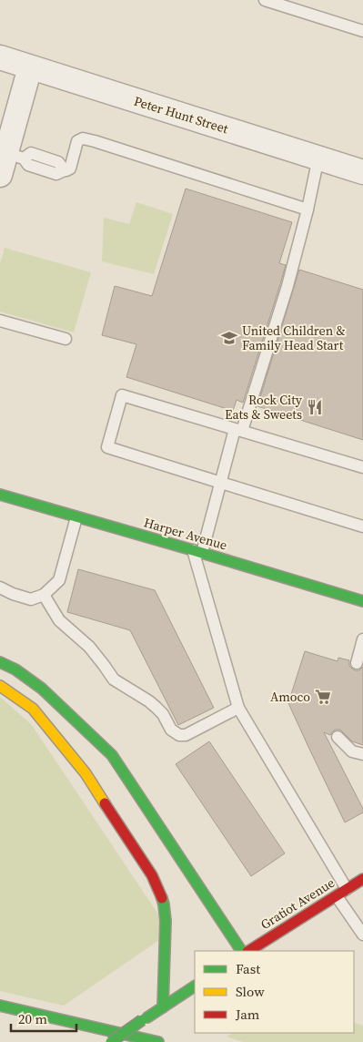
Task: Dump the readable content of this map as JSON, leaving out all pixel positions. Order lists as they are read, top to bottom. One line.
{"streets":{"main road":["Harper Avenue","Gratiot Avenue"],"street":["Peter Hunt Street"]},"places":{"school or university":["United Children & Family Head Start"],"restaurant":["Rock City Eats & Sweets"],"supermarket":["Amoco"]},"legend":["Fast","Slow","Jam"],"scale_bar":"20 m"}
